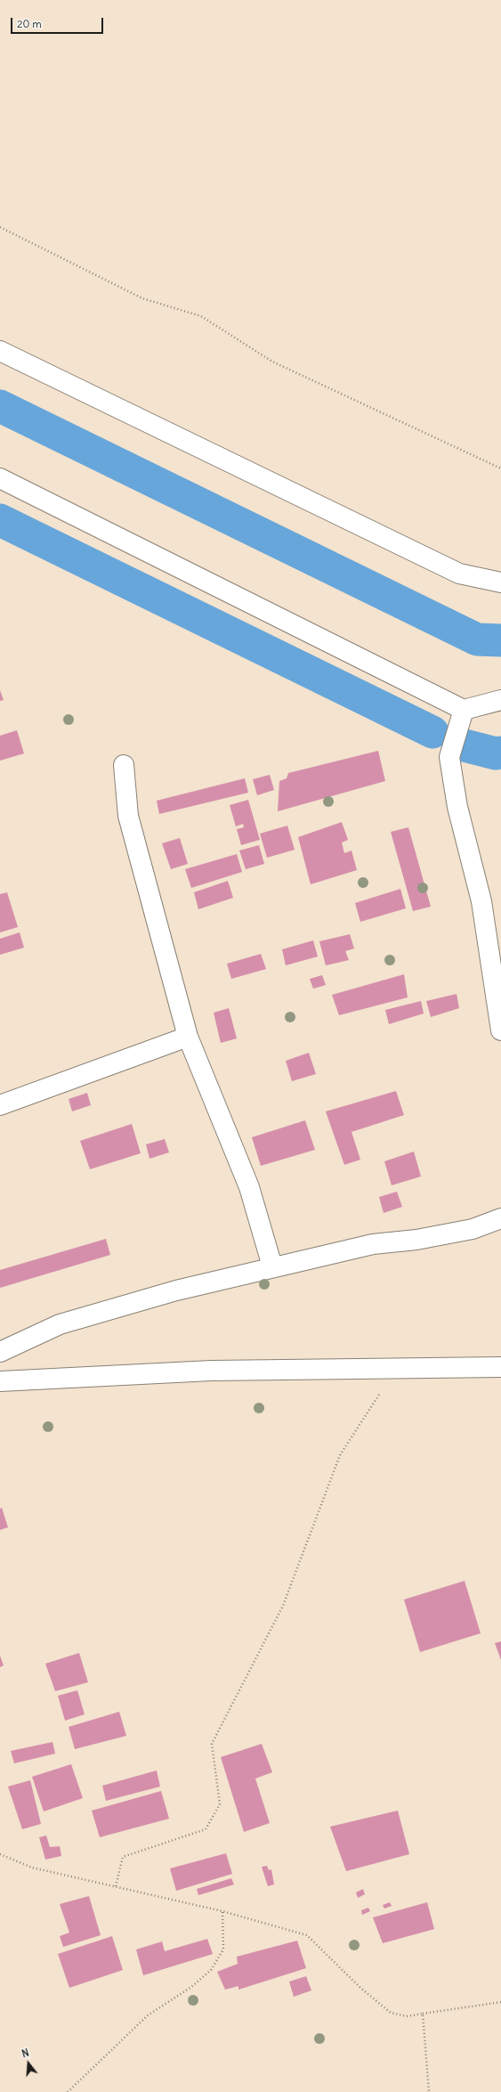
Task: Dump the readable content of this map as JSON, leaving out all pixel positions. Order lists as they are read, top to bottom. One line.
{"scale_bar":"20 m","north":"top"}
